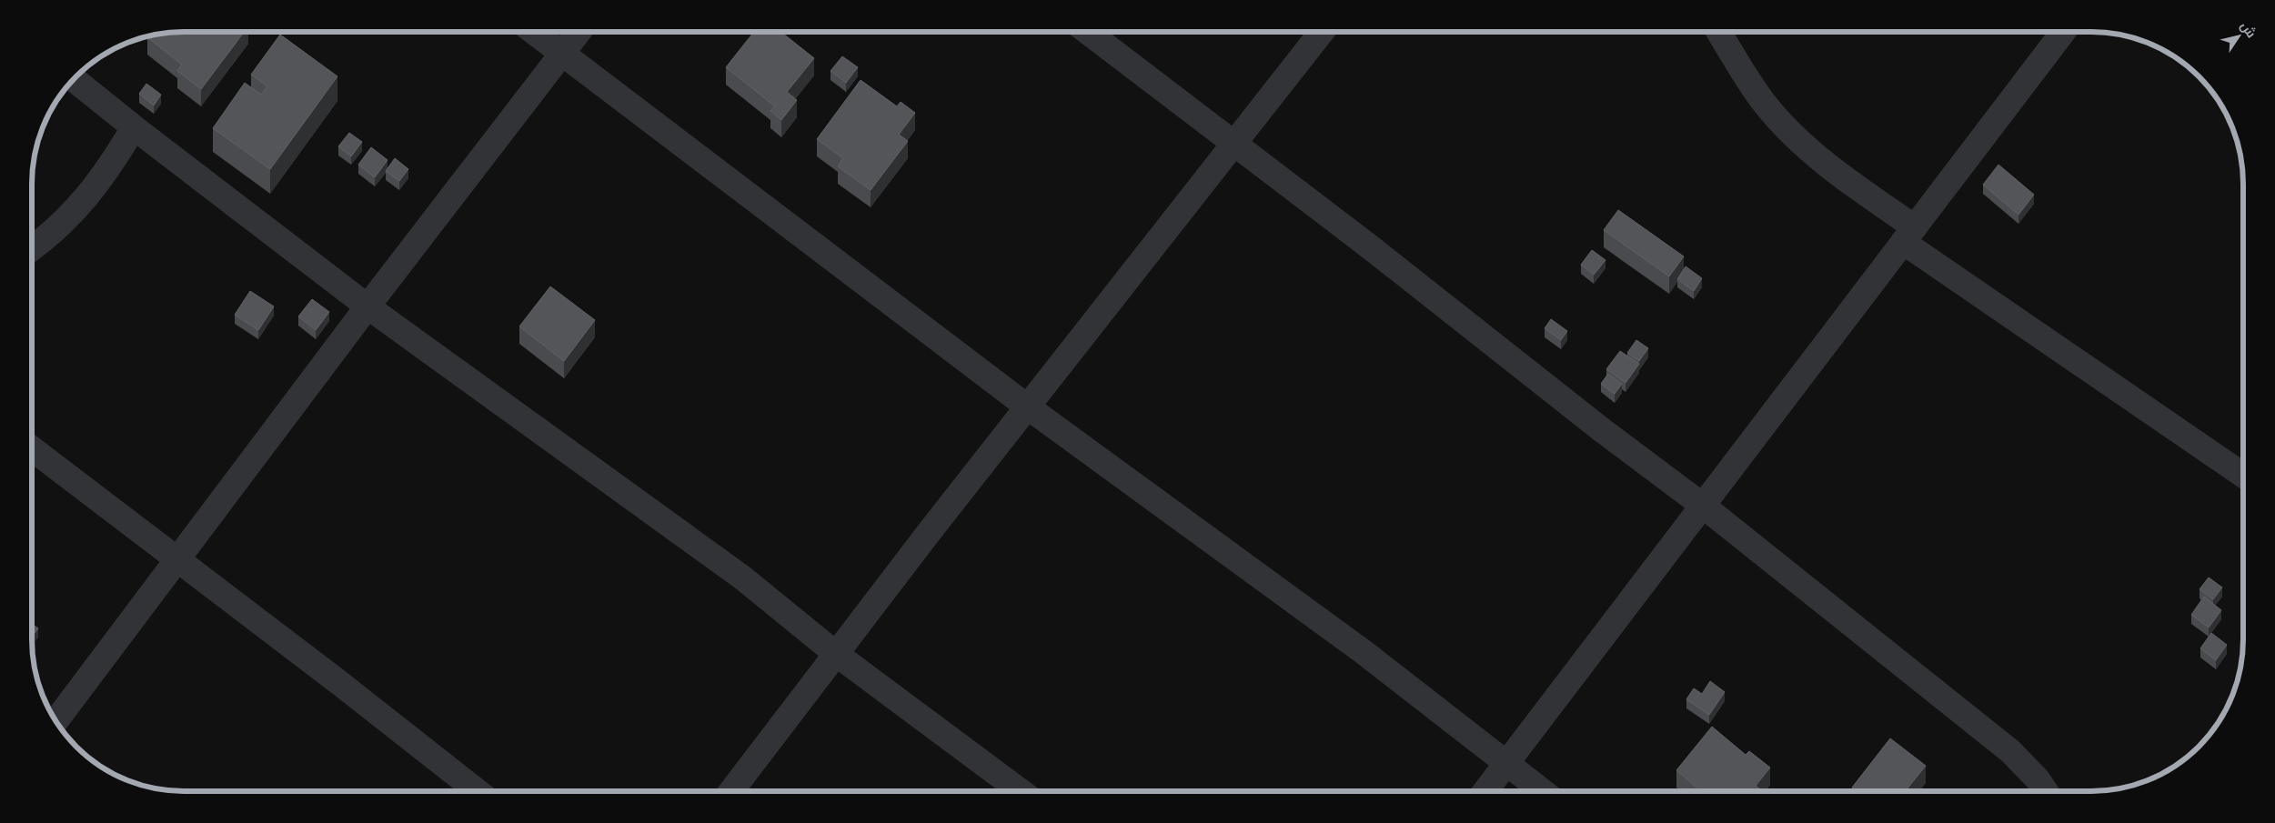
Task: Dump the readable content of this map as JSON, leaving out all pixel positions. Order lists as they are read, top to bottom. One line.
{"north":"top right"}
